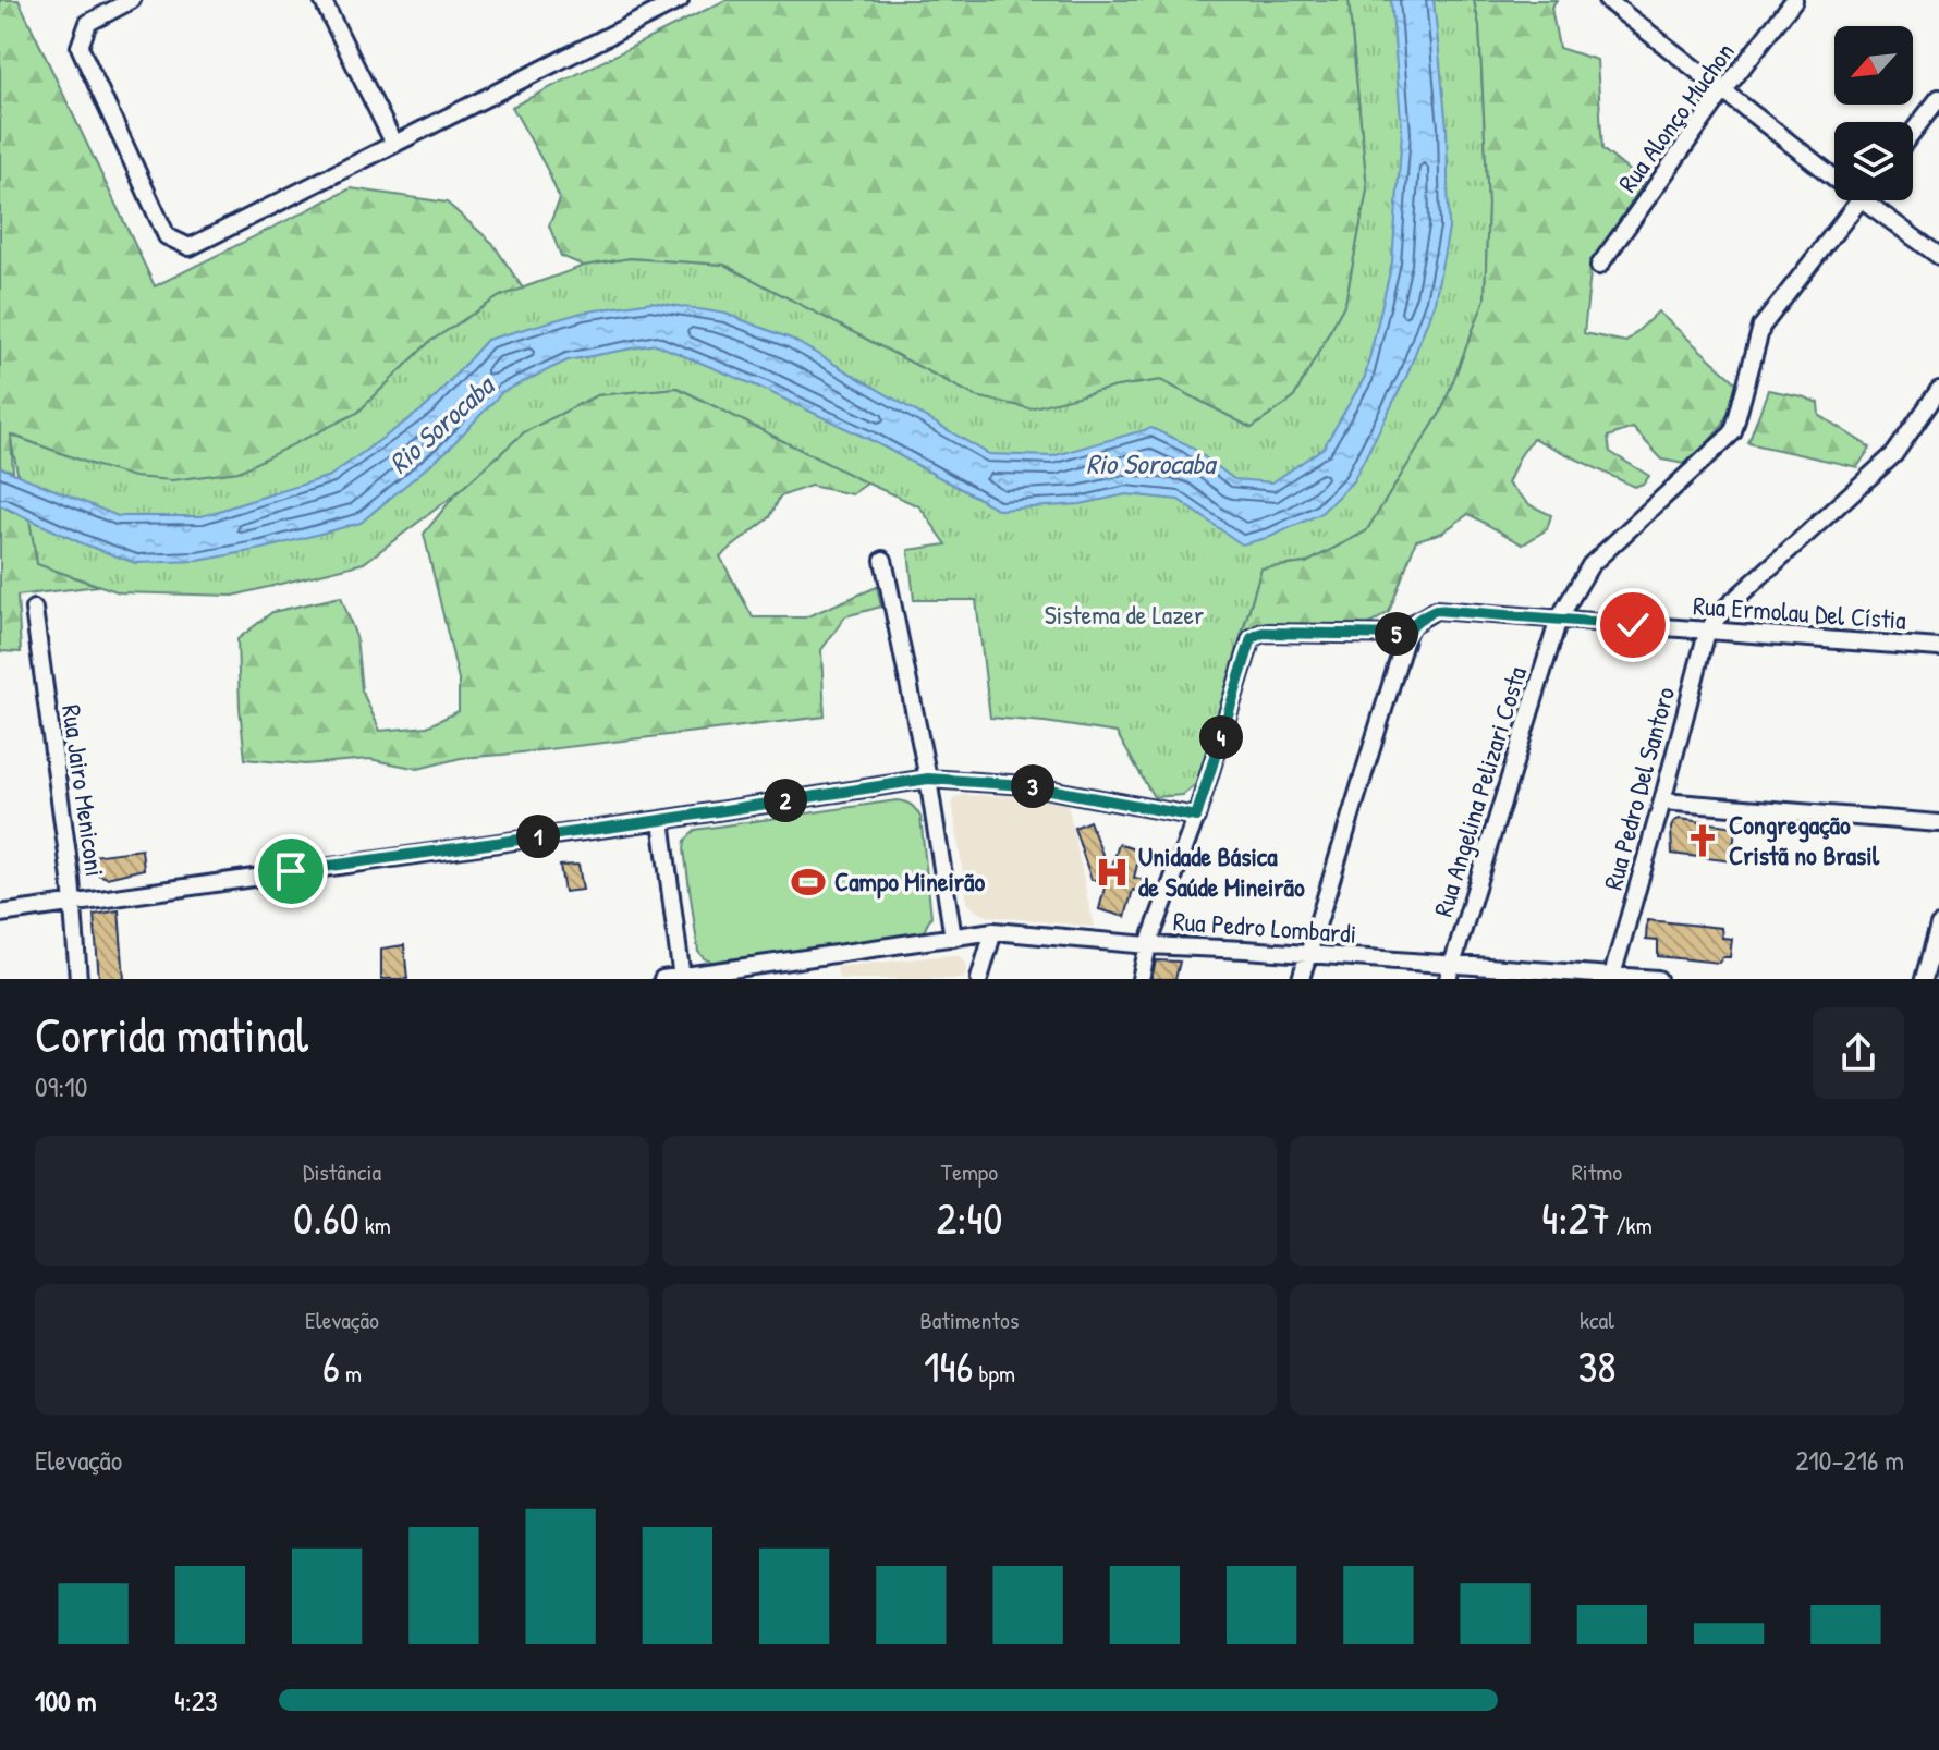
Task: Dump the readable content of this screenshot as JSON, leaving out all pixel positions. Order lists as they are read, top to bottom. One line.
{"streets":{"street":["Rua Alonço Muchon","Rua Ermolau Del Cístia","Rua Pedro Del Santoro","Rua Jairo Meniconi","Rua Angelina Pelizari Costa","Rua Pedro Lombardi"]},"crossings":[["Rua Ermolau Del Cístia","Rua Pedro Del Santoro"],["Rua Ermolau Del Cístia","Rua Angelina Pelizari Costa"],["Rua Pedro Del Santoro","Rua Pedro Lombardi"],["Rua Angelina Pelizari Costa","Rua Pedro Lombardi"]],"water":["Rio Sorocaba"],"parks":["Sistema de Lazer"],"places":{"church":["Congregação Cristã no Brasil"],"hospital":["Unidade Básica de Saúde Mineirão"],"sports":["Campo Mineirão"]},"north":"bottom left","page":{"pins":["5","4","3","2","1"],"heading":["Corrida matinal","09:10"],"stats":[["Distância","0.60 km"],["Tempo","2:40"],["Ritmo","4:27 /km"],["Elevação","6 m"],["Batimentos","146 bpm"],["kcal","38"]],"chart":["Elevação","210–216 m"],"list":[{"name":"100 m","note":"4:23"}]}}
